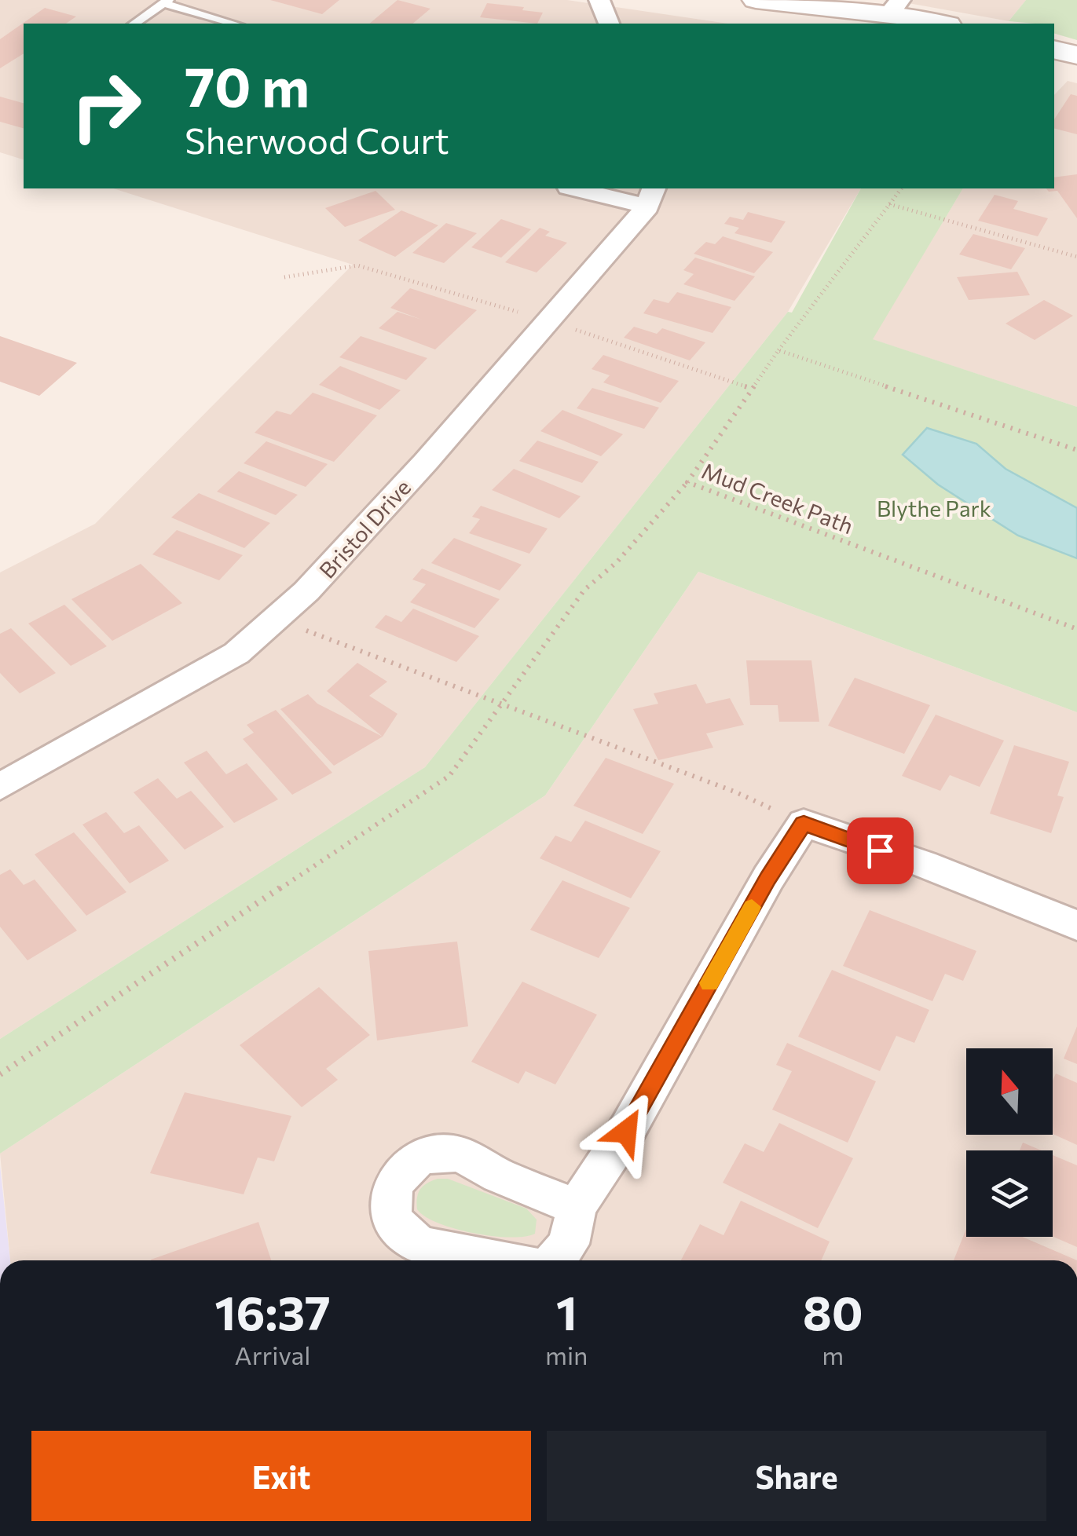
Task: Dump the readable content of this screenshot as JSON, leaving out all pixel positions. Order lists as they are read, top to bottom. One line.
{"streets":{"street":["Bristol Drive"],"path":["Mud Creek Path"]},"parks":["Blythe Park"],"north":"top","page":{"turn":["70 m","Sherwood Court"],"eta":["16:37","Arrival","1","min","80","m"],"buttons":["Exit","Share"]}}
